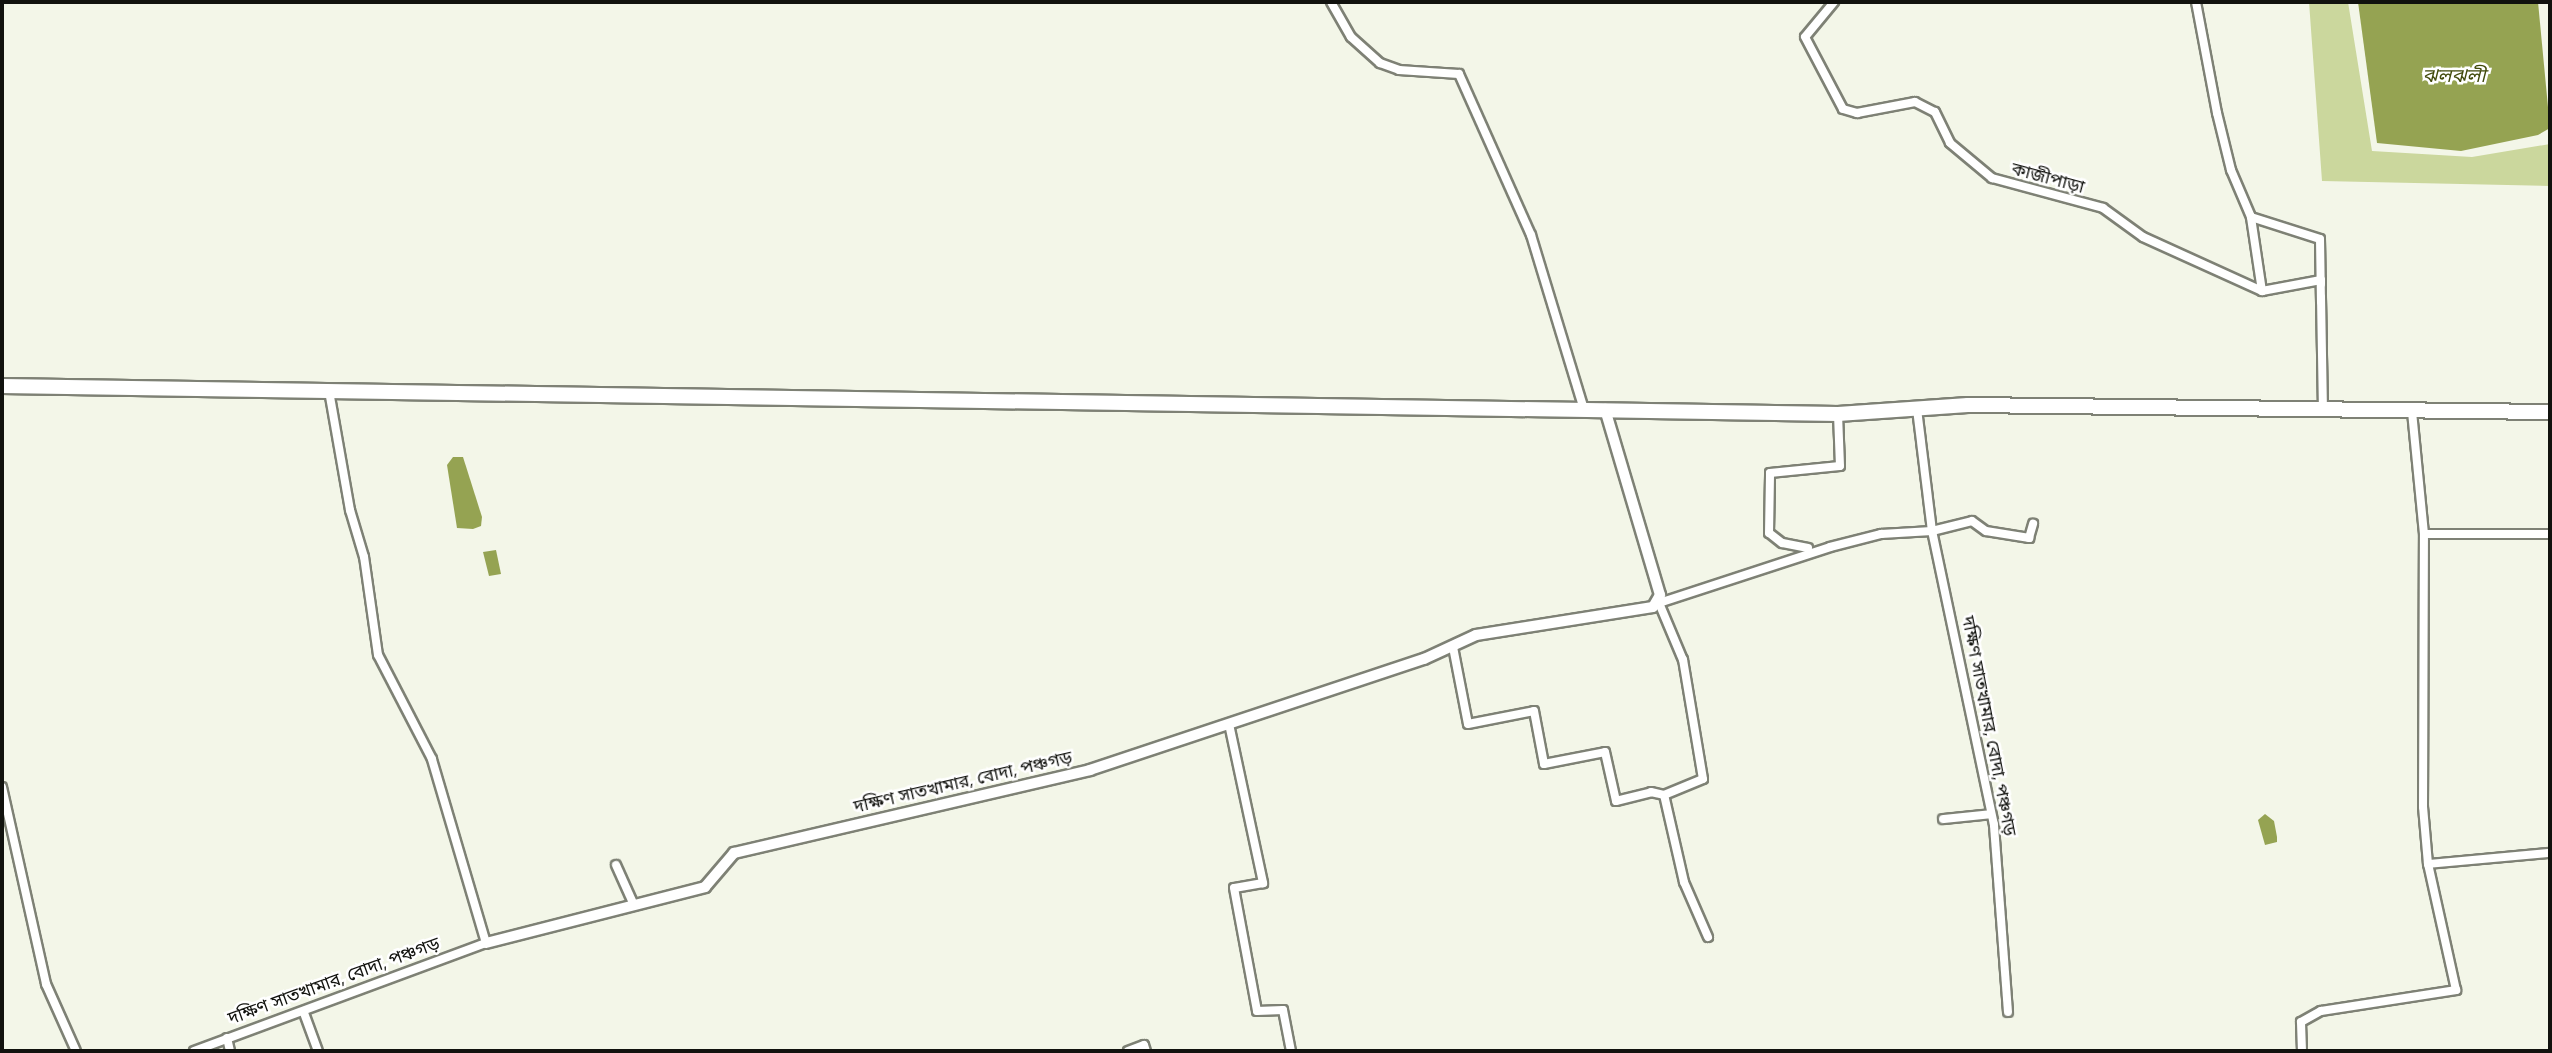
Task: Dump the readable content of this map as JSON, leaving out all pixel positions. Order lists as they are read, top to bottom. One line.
{"streets":{"street":["কাজীপাড়া","দক্ষিণ সাতখামার, বোদা, পঞ্চগড়"]},"water":["ঝলঝলী"]}
